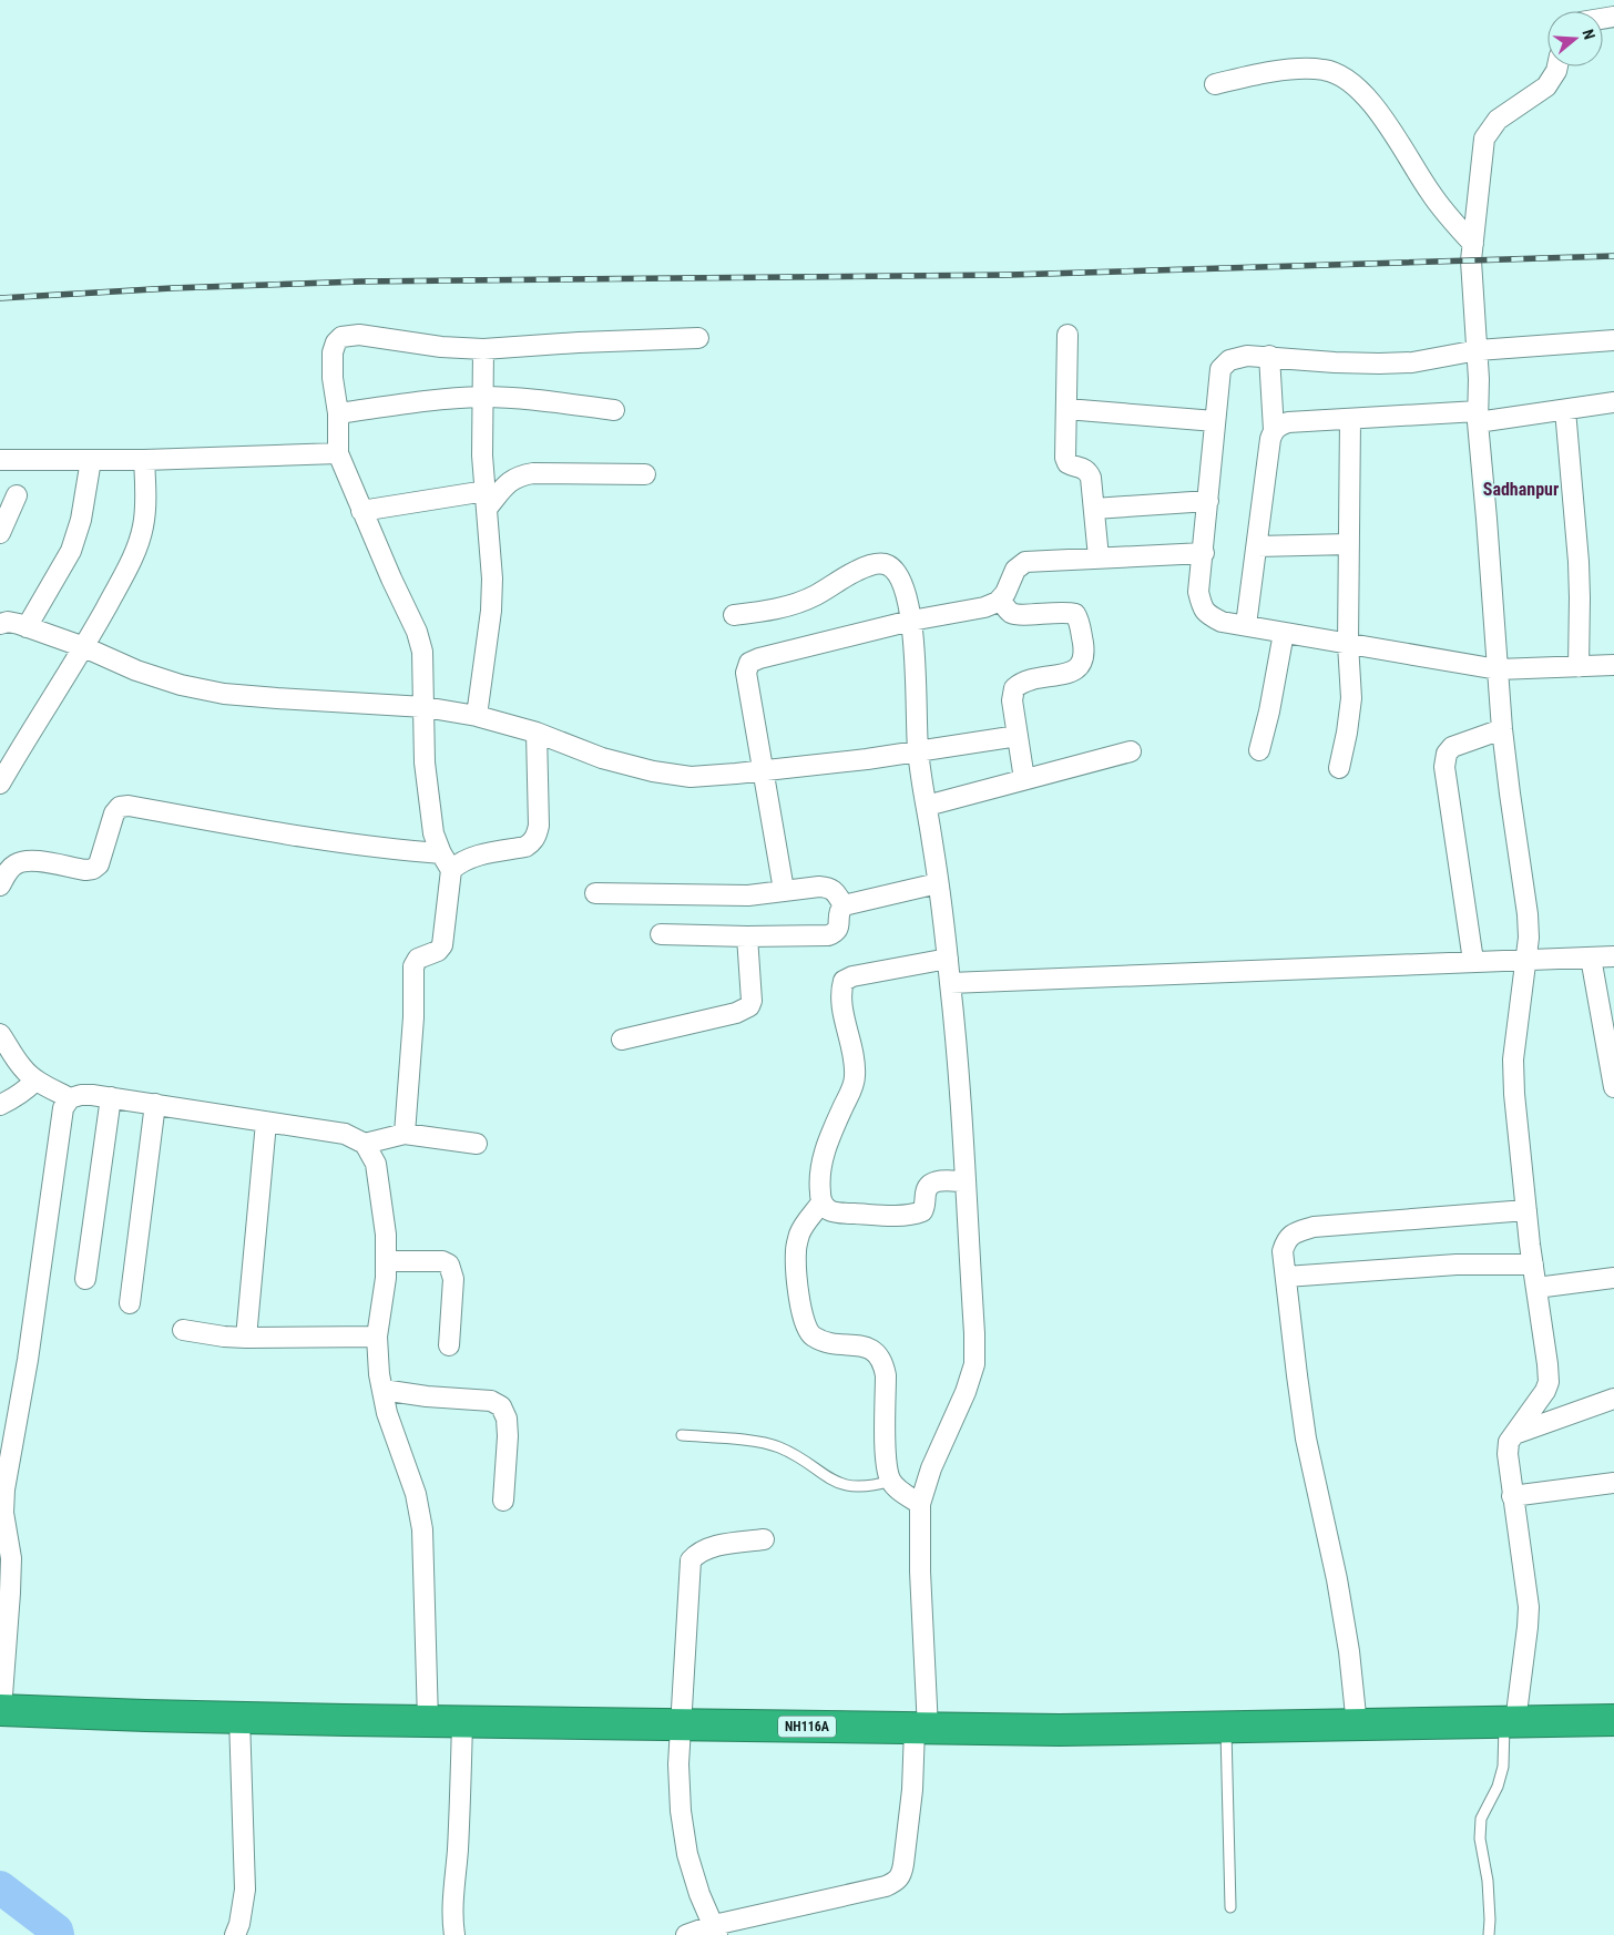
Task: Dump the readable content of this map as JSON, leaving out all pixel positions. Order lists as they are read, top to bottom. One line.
{"streets":{"highway":["NH116A"]},"districts":["Sadhanpur"],"north":"right"}
